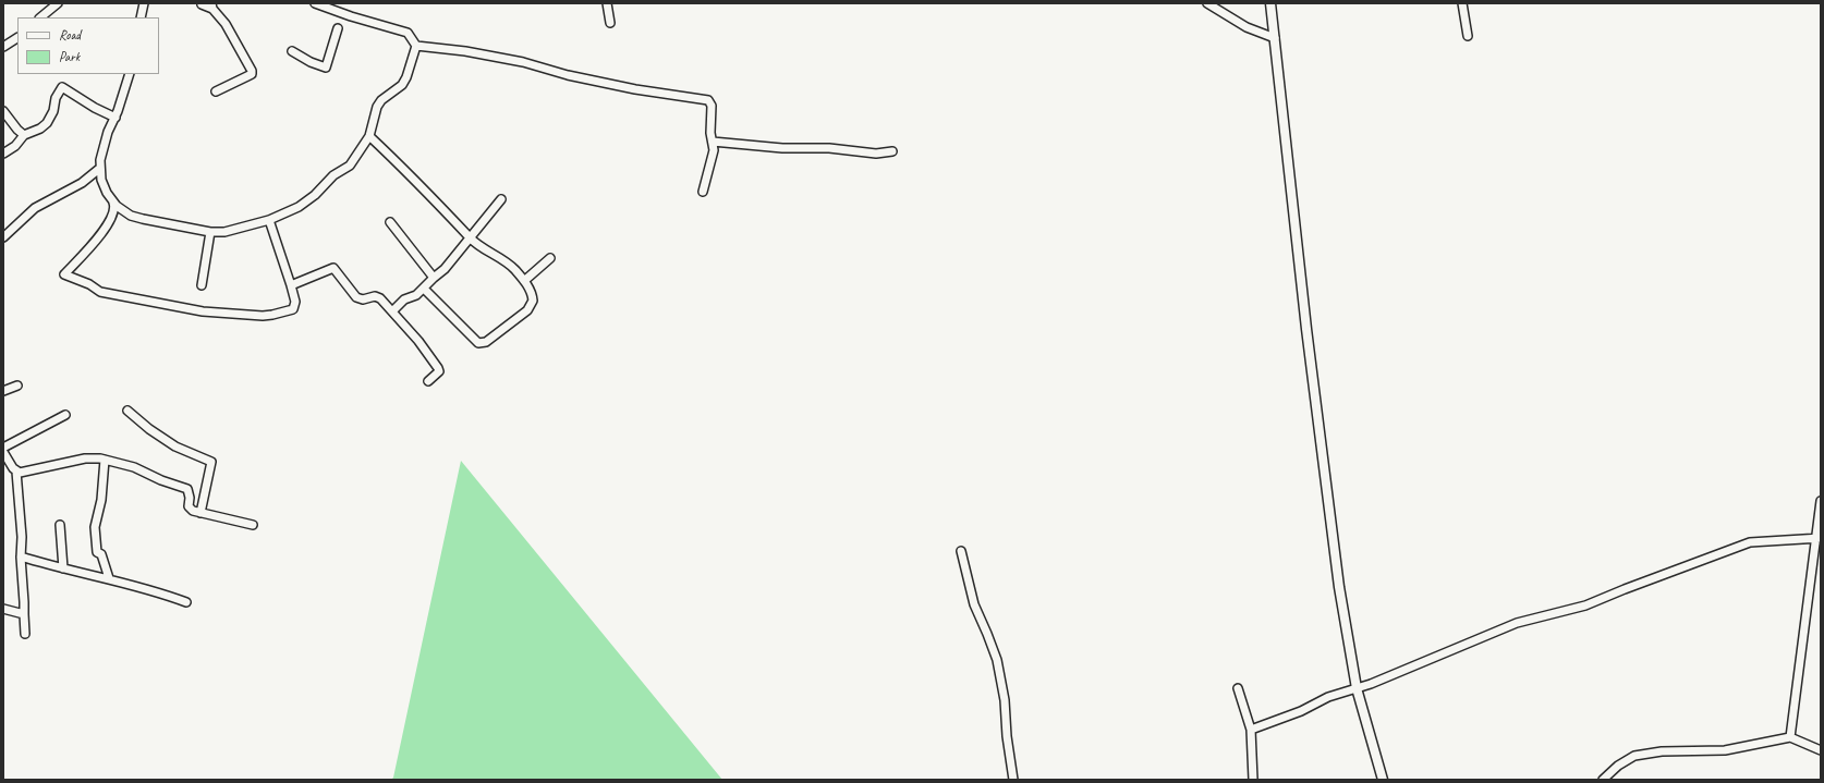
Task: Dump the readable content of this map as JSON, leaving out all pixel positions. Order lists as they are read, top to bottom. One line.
{"legend":["Road","Park"]}
